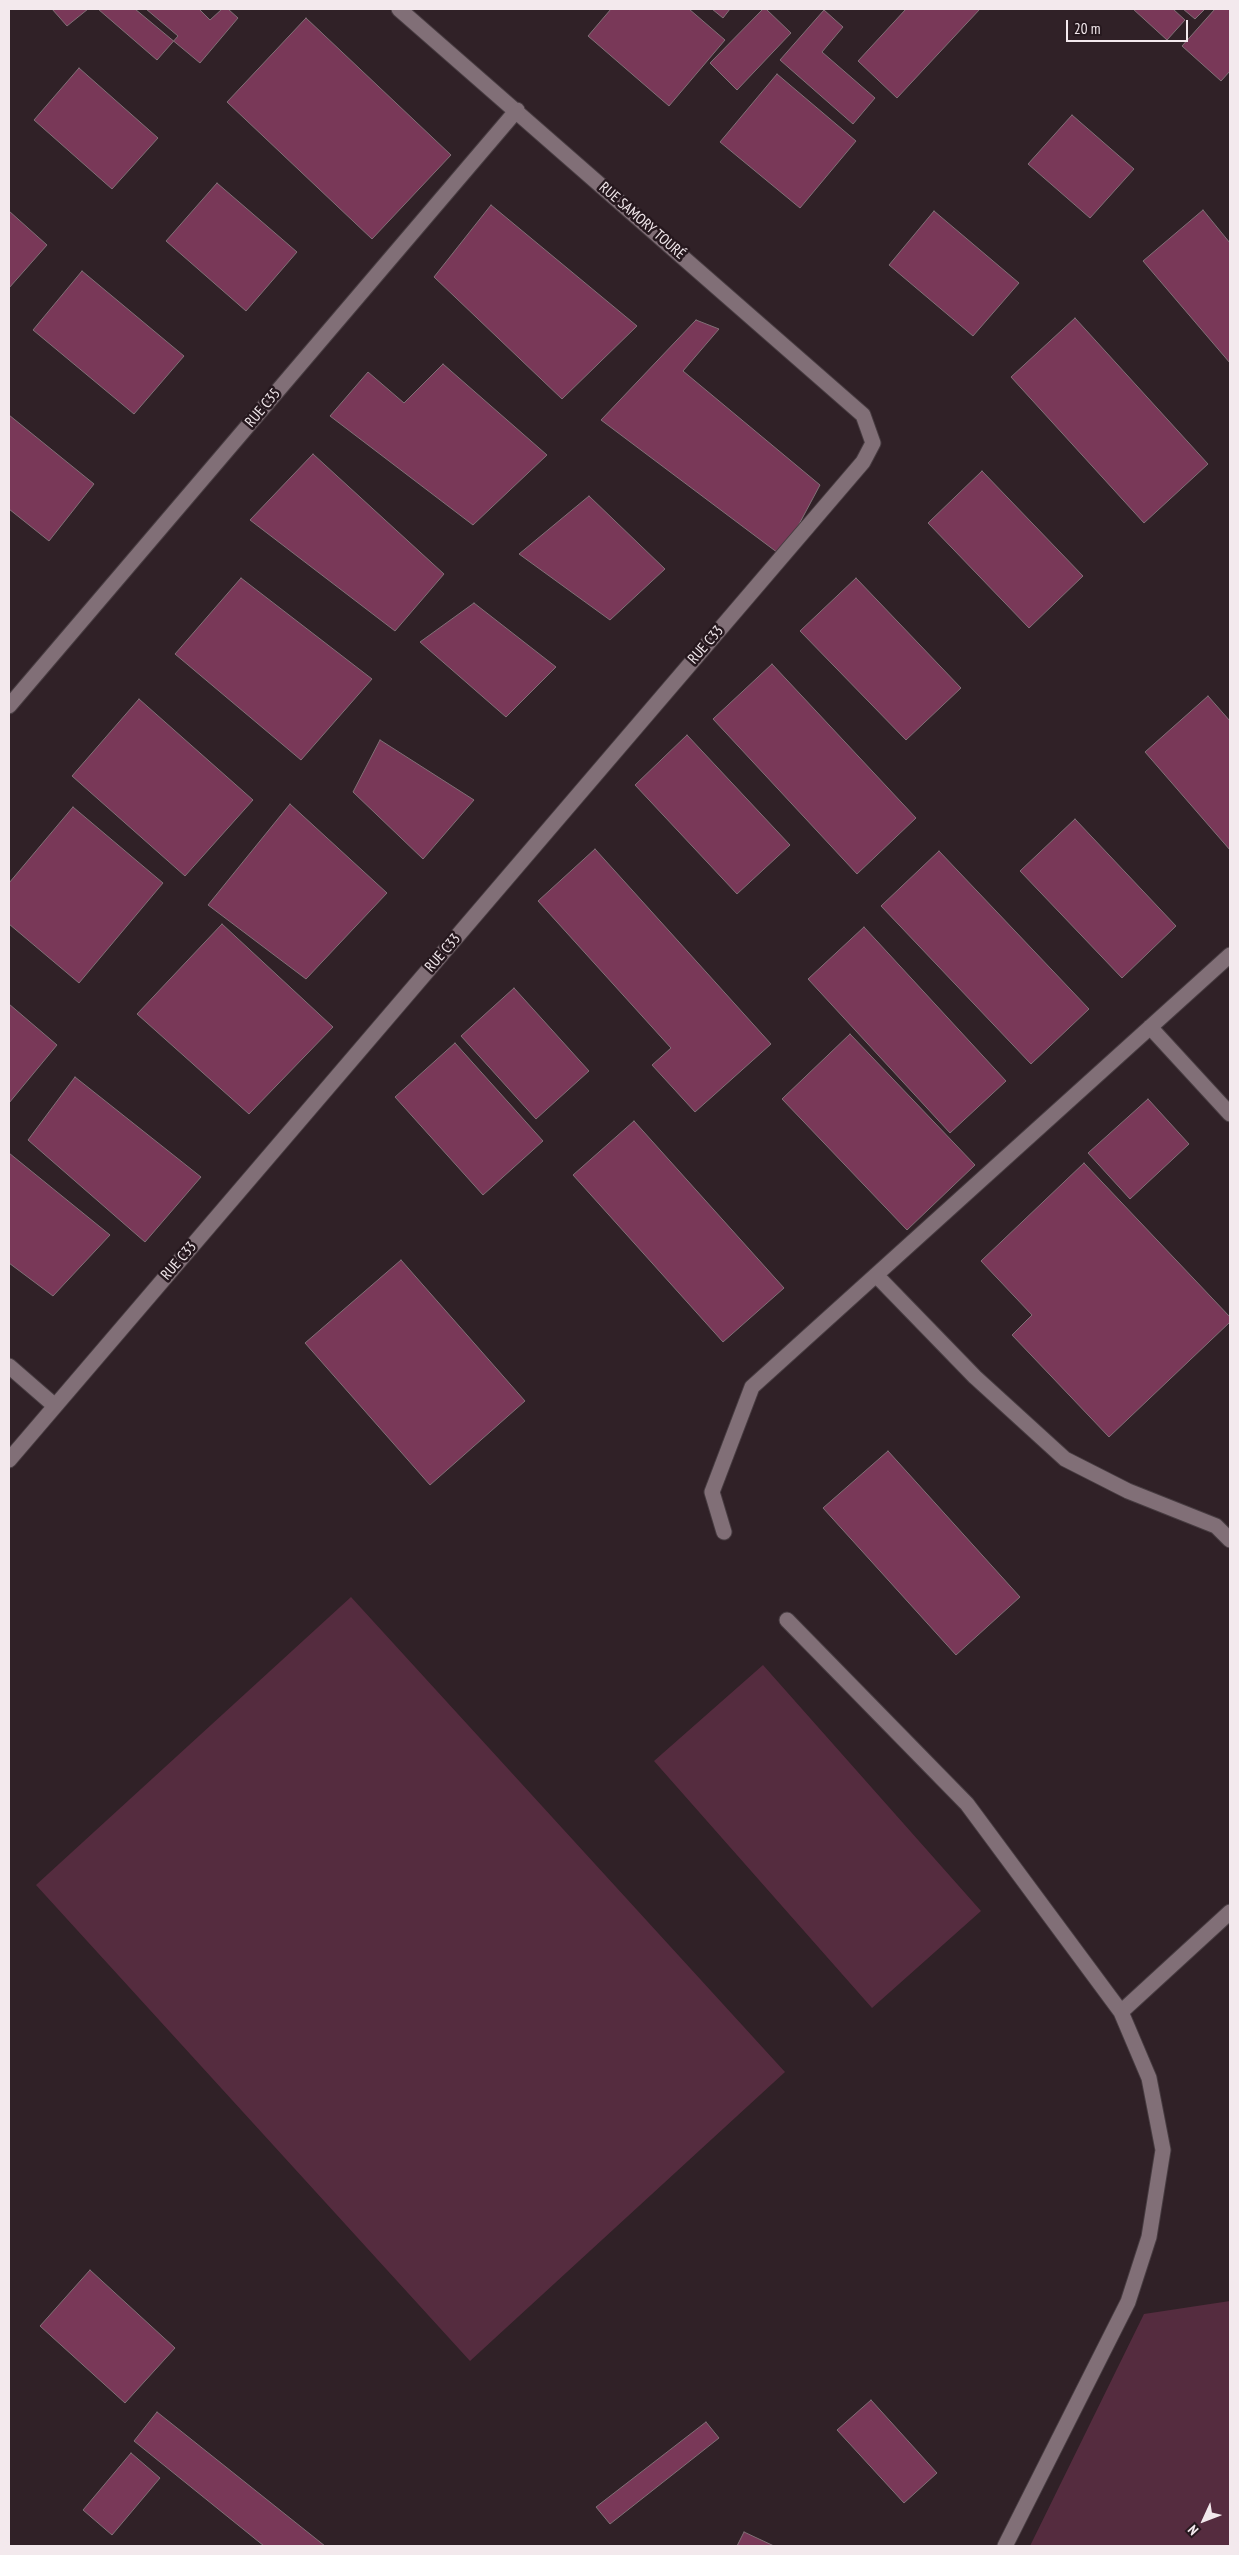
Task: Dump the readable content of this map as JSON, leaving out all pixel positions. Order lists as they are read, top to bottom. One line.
{"streets":{"street":["RUE SAMORY TOURÉ","RUE C35","RUE C33"]},"crossings":[["RUE SAMORY TOURÉ","RUE C35"],["RUE SAMORY TOURÉ","RUE C33"]],"scale_bar":"20 m","north":"bottom left"}
